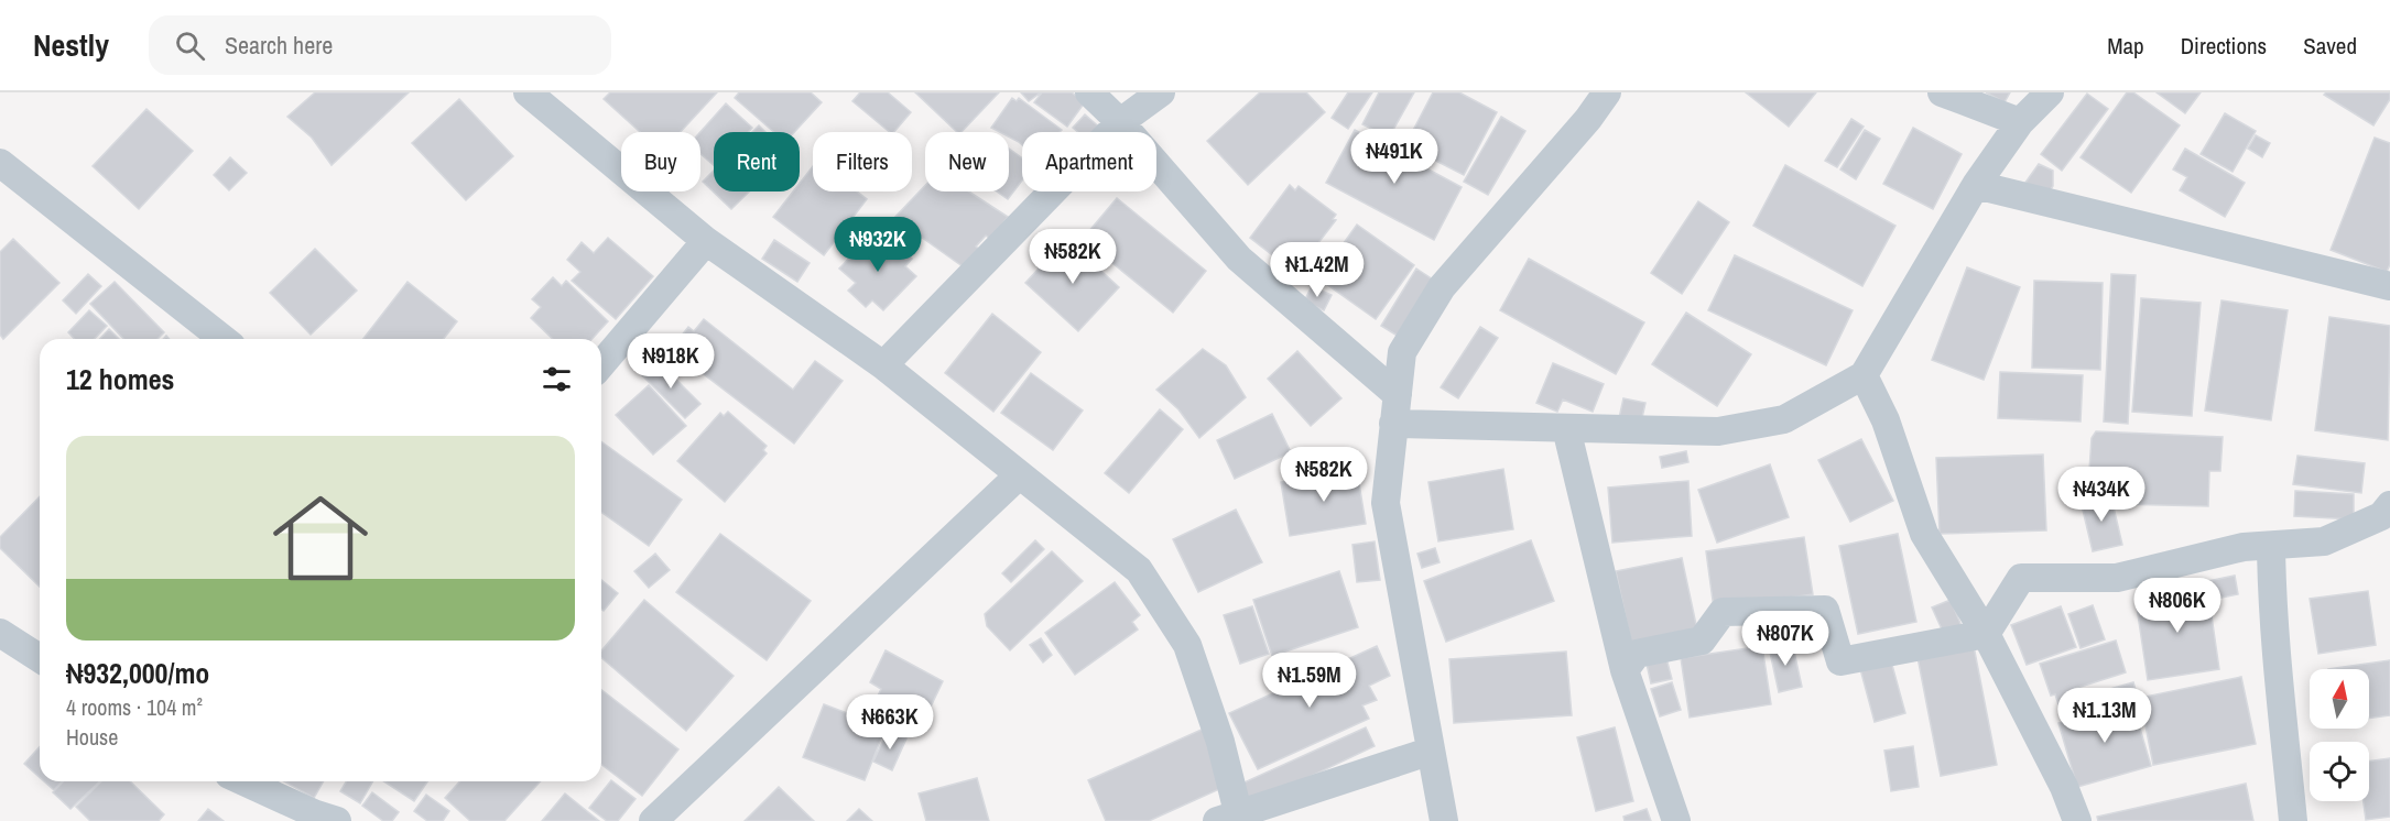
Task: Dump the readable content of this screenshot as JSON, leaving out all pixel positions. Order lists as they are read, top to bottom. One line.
{"north":"top","page":{"header":"Nestly","search":"Search here","nav":["Map","Directions","Saved"],"price":["₦491K","₦932K","₦582K","₦1.42M","₦918K","₦582K","₦434K","₦806K","₦807K","₦1.59M","₦1.13M","₦663K"],"chip":["Buy","Rent","Filters","New","Apartment"],"heading":"12 homes","list":[{"name":"₦932,000/mo","note":"4 rooms · 104 m² · House"}]}}
